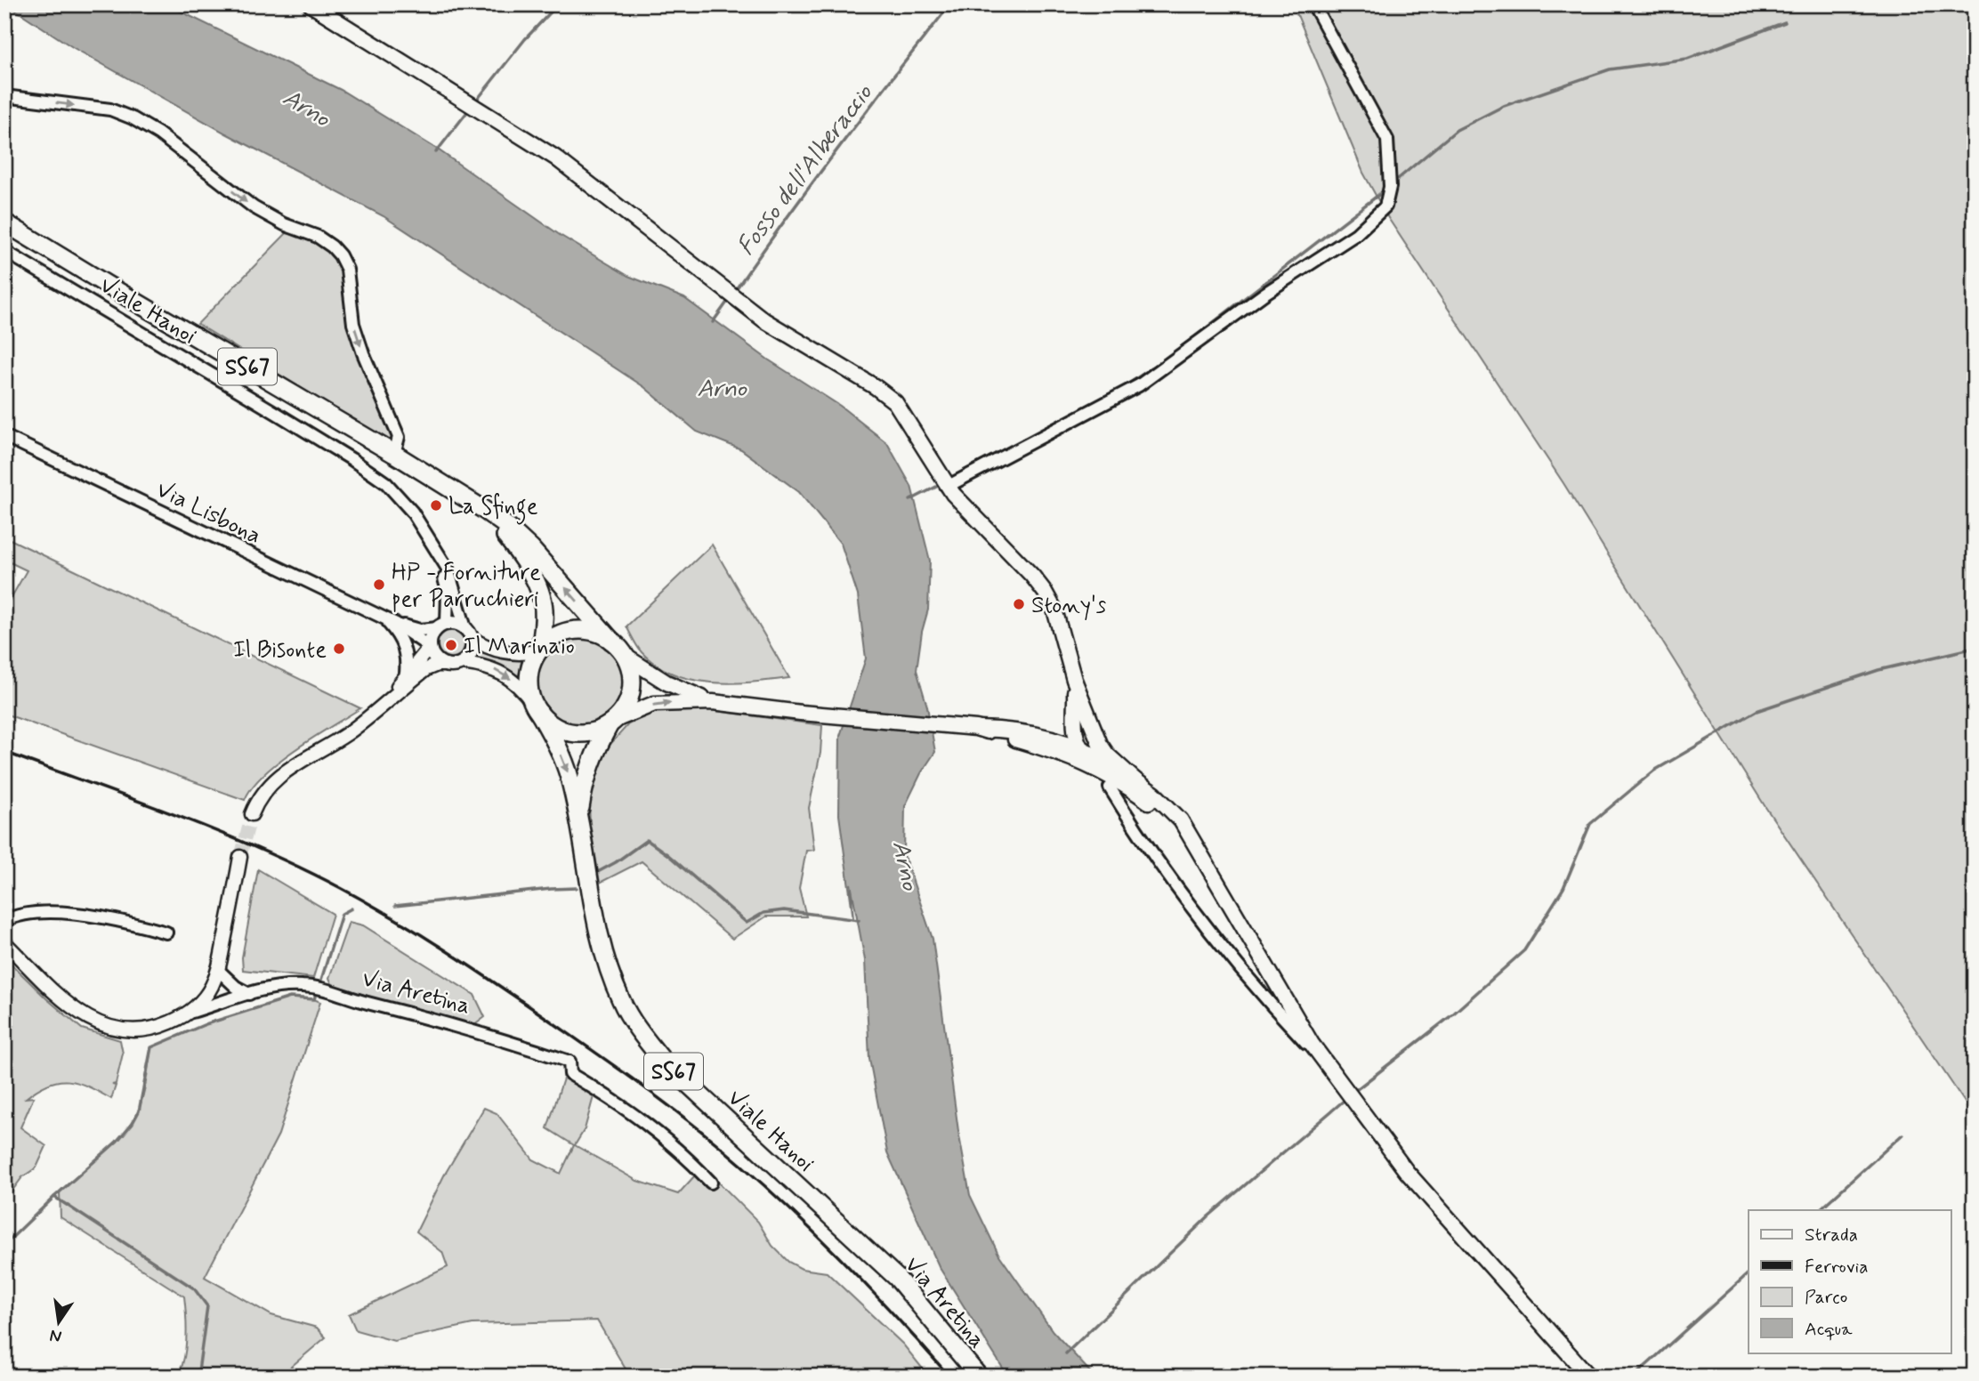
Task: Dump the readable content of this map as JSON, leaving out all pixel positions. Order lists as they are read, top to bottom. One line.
{"streets":{"main road":["Viale Hanoi","SS67","Via Aretina"],"street":["Via Lisbona"]},"crossings":[["Viale Hanoi","SS67"],["Viale Hanoi","Via Lisbona"],["Viale Hanoi","Via Aretina"]],"water":["Arno","Fosso dell'Alberaccio"],"places":["La Sfinge","HP - Forniture per Parruchieri","Stony's","Il Marinaio","Il Bisonte"],"legend":["Strada","Ferrovia","Parco","Acqua"],"north":"bottom"}
